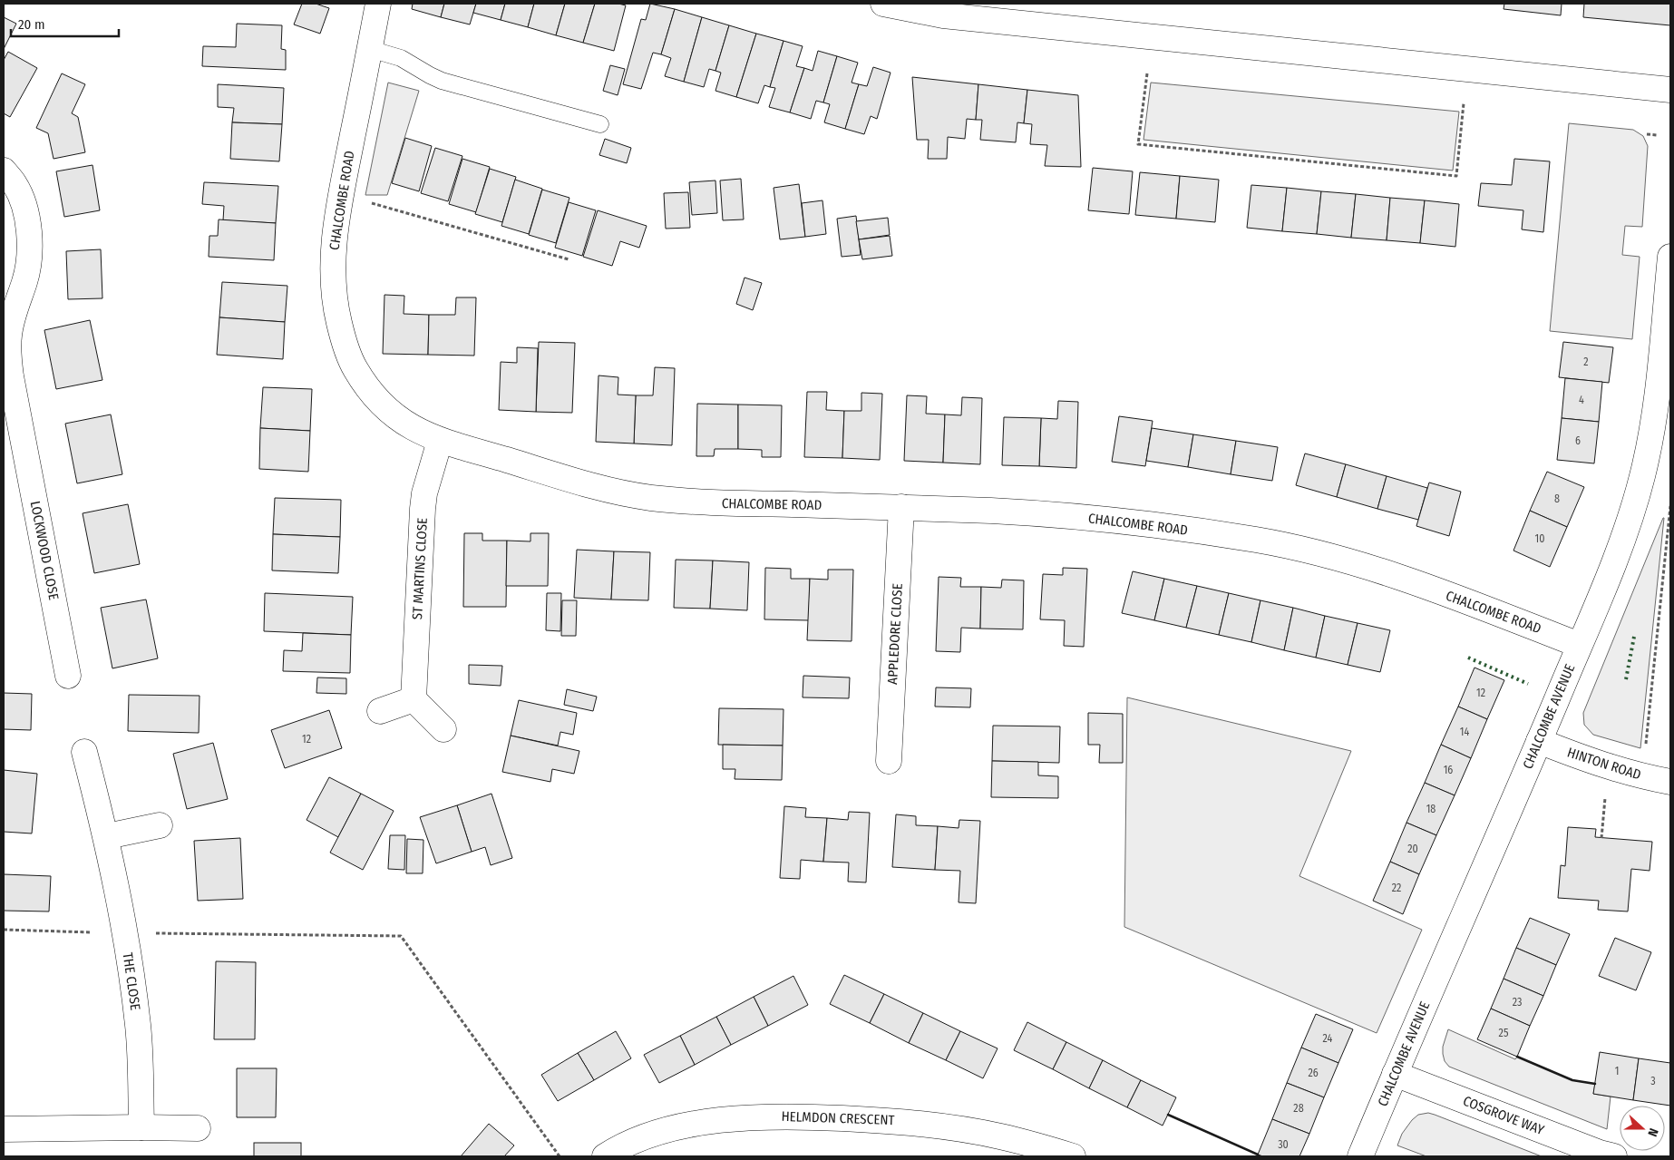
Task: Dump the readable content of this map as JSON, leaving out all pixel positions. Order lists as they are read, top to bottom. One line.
{"streets":{"main road":["CHALCOMBE ROAD","LOCKWOOD CLOSE","ST MARTINS CLOSE","APPLEDORE CLOSE","CHALCOMBE AVENUE","HINTON ROAD","THE CLOSE","COSGROVE WAY","HELMDON CRESCENT"]},"crossings":[["CHALCOMBE ROAD","ST MARTINS CLOSE"],["CHALCOMBE ROAD","APPLEDORE CLOSE"],["CHALCOMBE ROAD","CHALCOMBE AVENUE"],["CHALCOMBE AVENUE","HINTON ROAD"],["CHALCOMBE AVENUE","COSGROVE WAY"]],"house_numbers":["2","4","6","8","10","12","14","12","16","18","20","22","23","25","24","1","26","3","28","30"],"scale_bar":"20 m","north":"right"}
